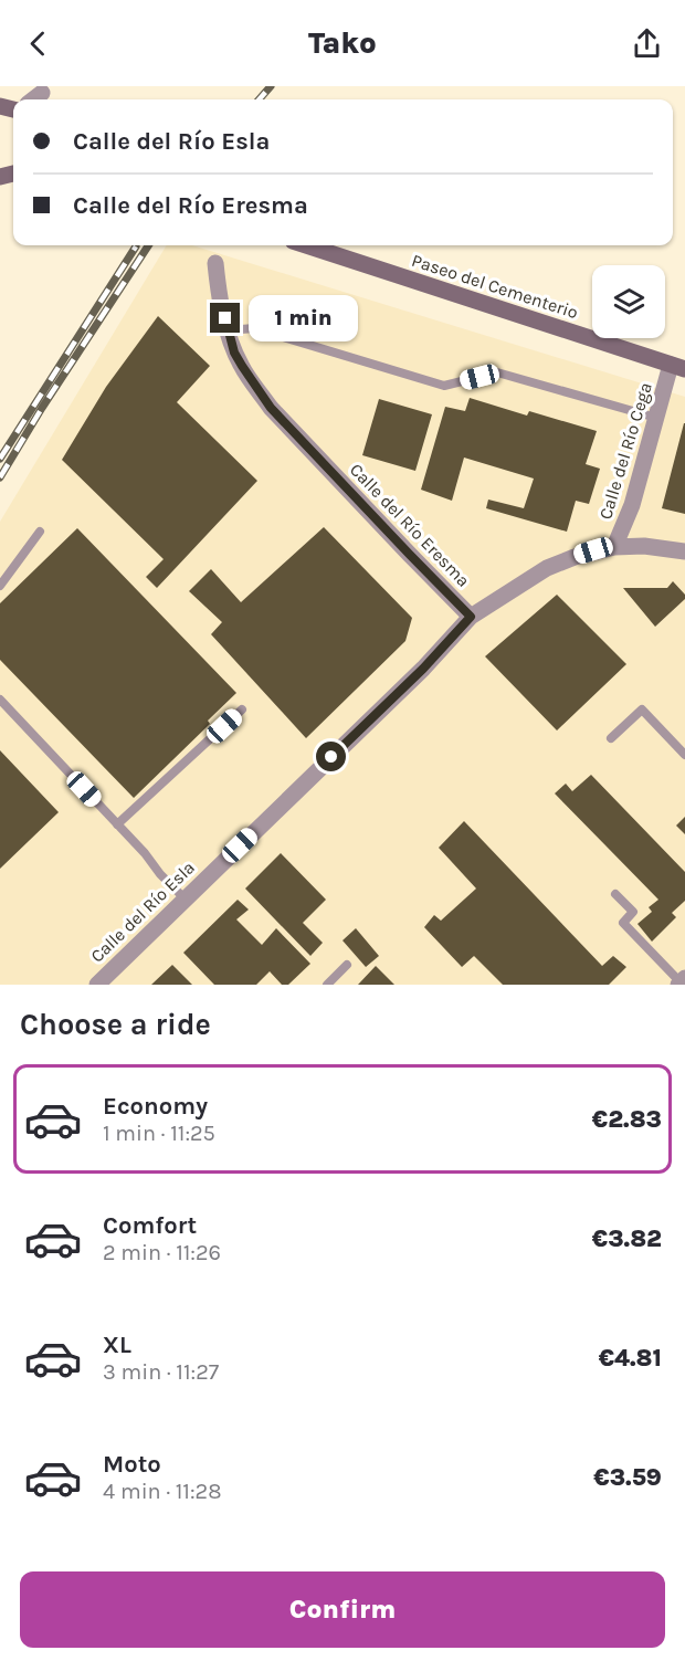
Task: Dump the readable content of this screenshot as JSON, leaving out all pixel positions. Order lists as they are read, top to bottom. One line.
{"streets":{"main road":["Paseo del Cementerio"],"street":["Calle del Río Cega","Calle del Río Eresma","Calle del Río Esla"]},"crossings":[["Paseo del Cementerio","Calle del Río Cega"],["Calle del Río Eresma","Calle del Río Esla"]],"page":{"header":"Tako","banner":["Calle del Río Esla","Calle del Río Eresma"],"bubble":"1 min","heading":"Choose a ride","list":[{"name":"Economy","note":"1 min · 11:25","value":"€2.83"},{"name":"Comfort","note":"2 min · 11:26","value":"€3.82"},{"name":"XL","note":"3 min · 11:27","value":"€4.81"},{"name":"Moto","note":"4 min · 11:28","value":"€3.59"}],"buttons":"Confirm"}}
